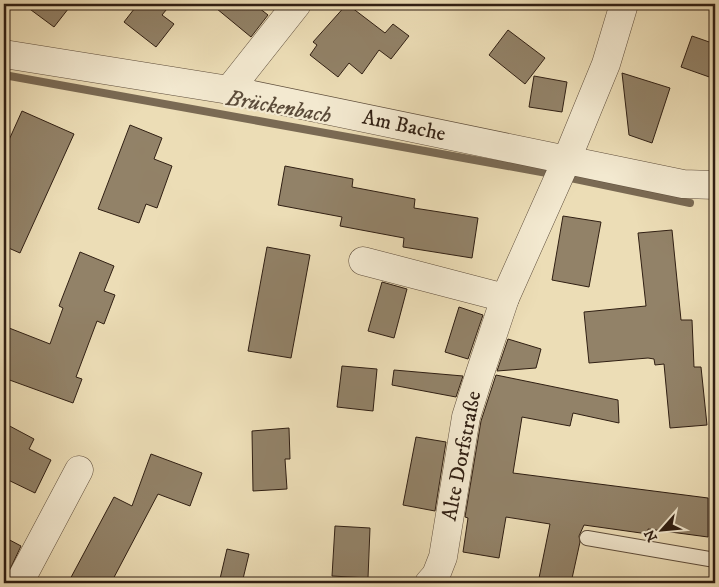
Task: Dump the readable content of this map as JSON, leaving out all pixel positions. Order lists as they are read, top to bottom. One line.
{"streets":{"street":["Am Bache","Alte Dorfstraße"]},"crossings":[["Am Bache","Alte Dorfstraße"]],"water":["Brückenbach"],"north":"bottom left"}
